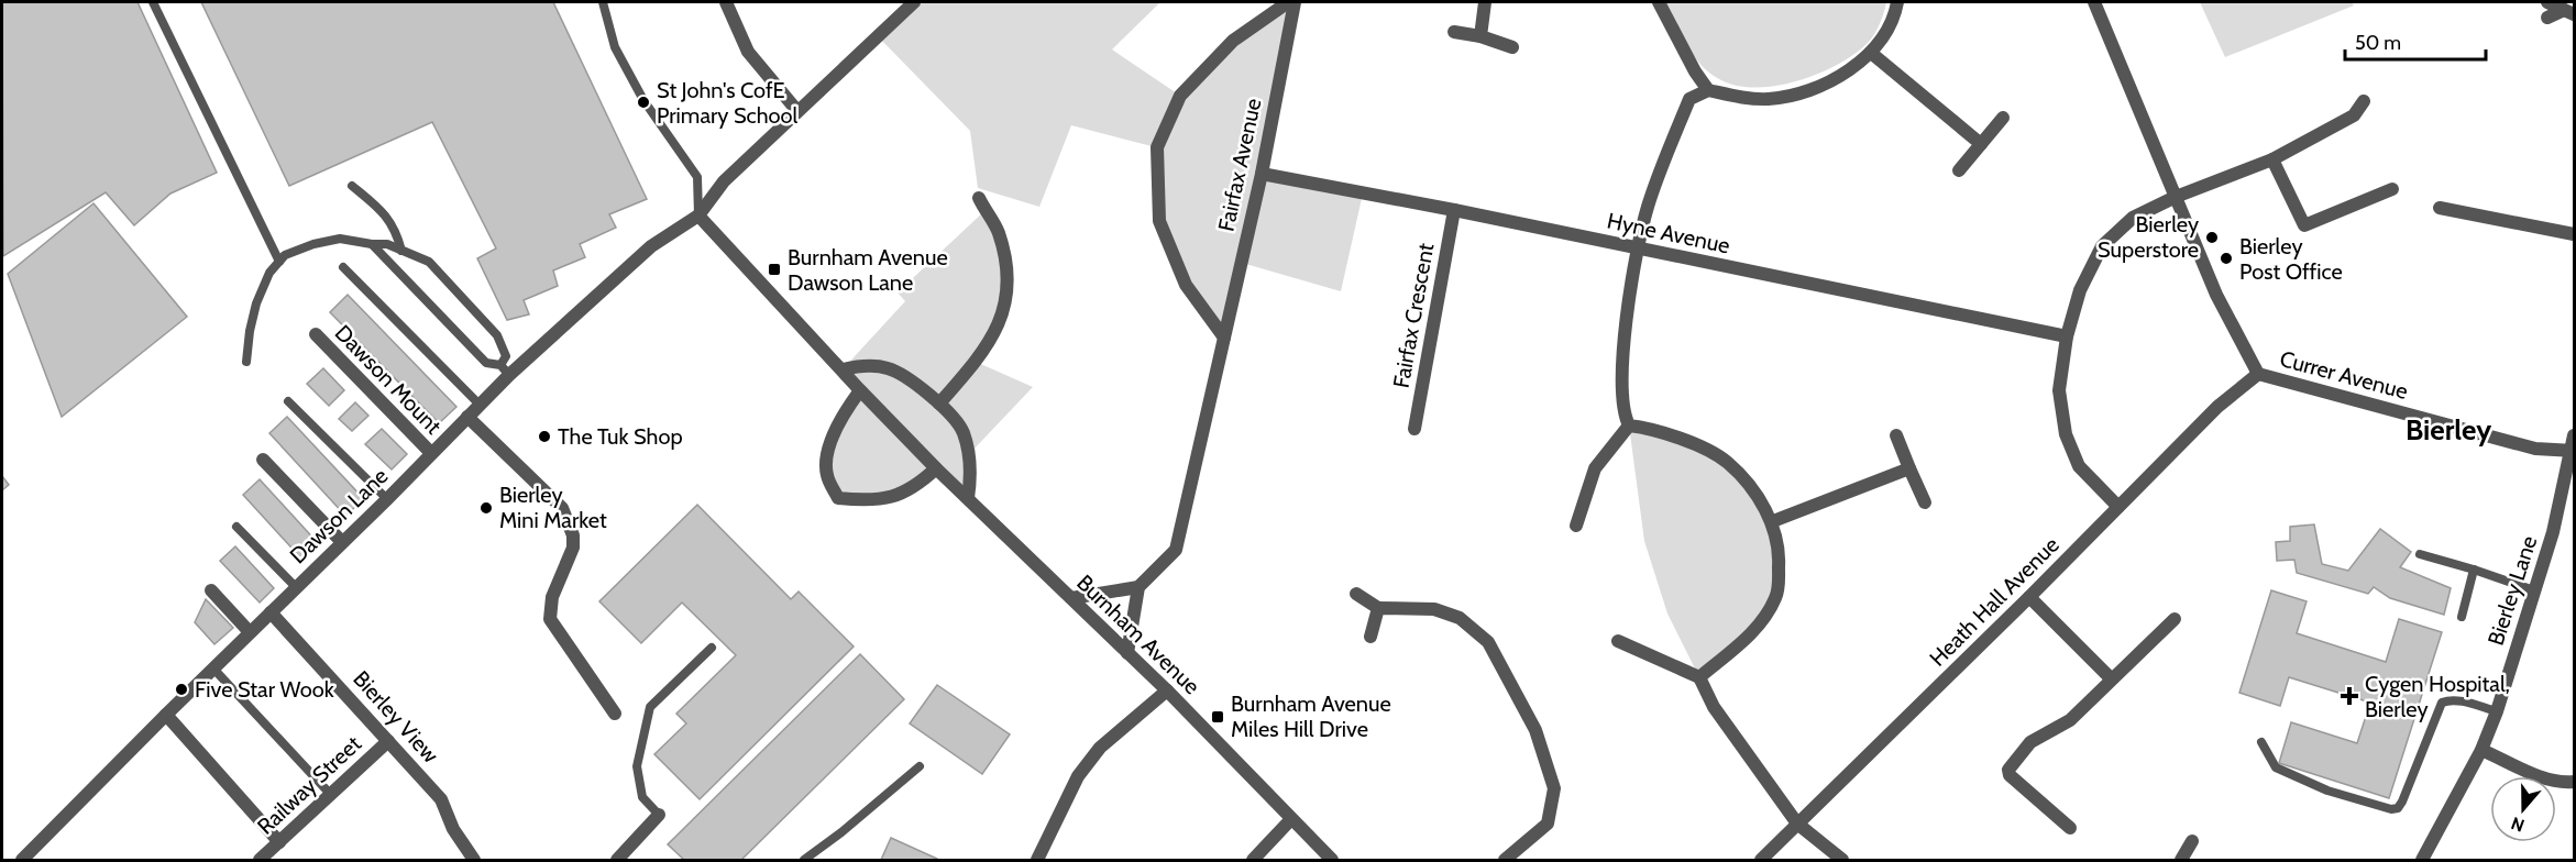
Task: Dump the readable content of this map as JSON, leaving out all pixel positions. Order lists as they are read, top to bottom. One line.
{"streets":{"street":["Fairfax Avenue","Hyne Avenue","Fairfax Crescent","Currer Avenue","Dawson Mount","Dawson Lane","Bierley Lane","Heath Hall Avenue","Burnham Avenue","Bierley View","Railway Street"]},"crossings":[["Fairfax Avenue","Hyne Avenue"],["Hyne Avenue","Fairfax Crescent"],["Currer Avenue","Bierley Lane"],["Currer Avenue","Heath Hall Avenue"],["Dawson Mount","Dawson Lane"],["Dawson Lane","Burnham Avenue"],["Dawson Lane","Bierley View"],["Bierley View","Railway Street"]],"districts":["Bierley"],"places":{"other":["St John's CofE Primary School","Bierley Superstore","Bierley Post Office","The Tuk Shop","Bierley Mini Market","Five Star Wook"],"transit":["Burnham Avenue Dawson Lane","Burnham Avenue Miles Hill Drive"],"health":["Cygen Hospital, Bierley"]},"scale_bar":"50 m","north":"bottom"}
